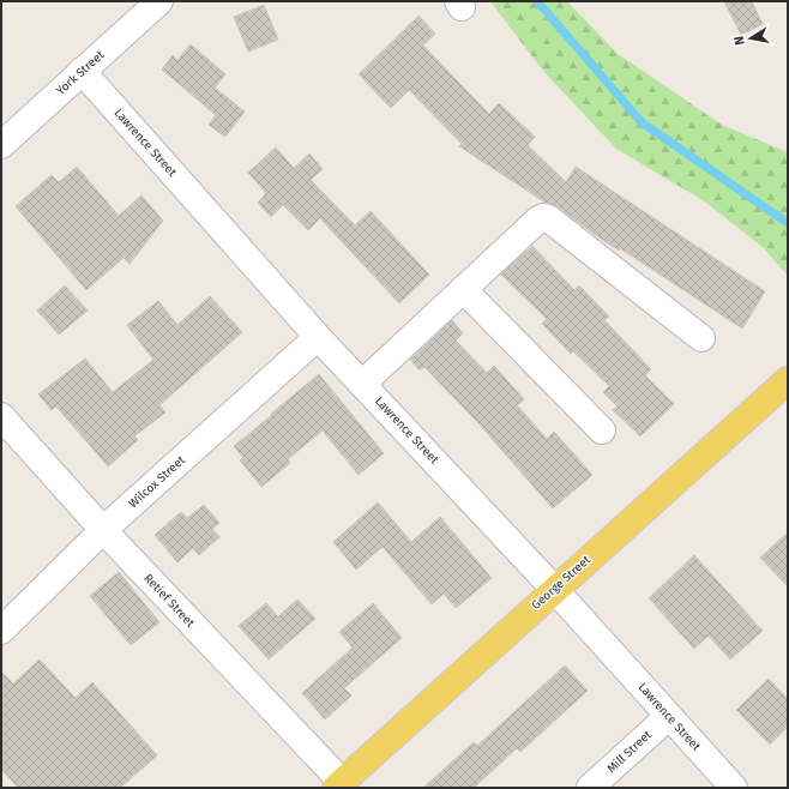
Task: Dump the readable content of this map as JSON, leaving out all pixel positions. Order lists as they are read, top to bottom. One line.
{"streets":{"main road":["George Street"],"street":["York Street","Lawrence Street","Wilcox Street","Retief Street","Mill Street"]},"crossings":[["York Street","Lawrence Street"],["Lawrence Street","Wilcox Street"],["Lawrence Street","George Street"],["Lawrence Street","Mill Street"],["Wilcox Street","Retief Street"],["George Street","Retief Street"]],"north":"left"}
